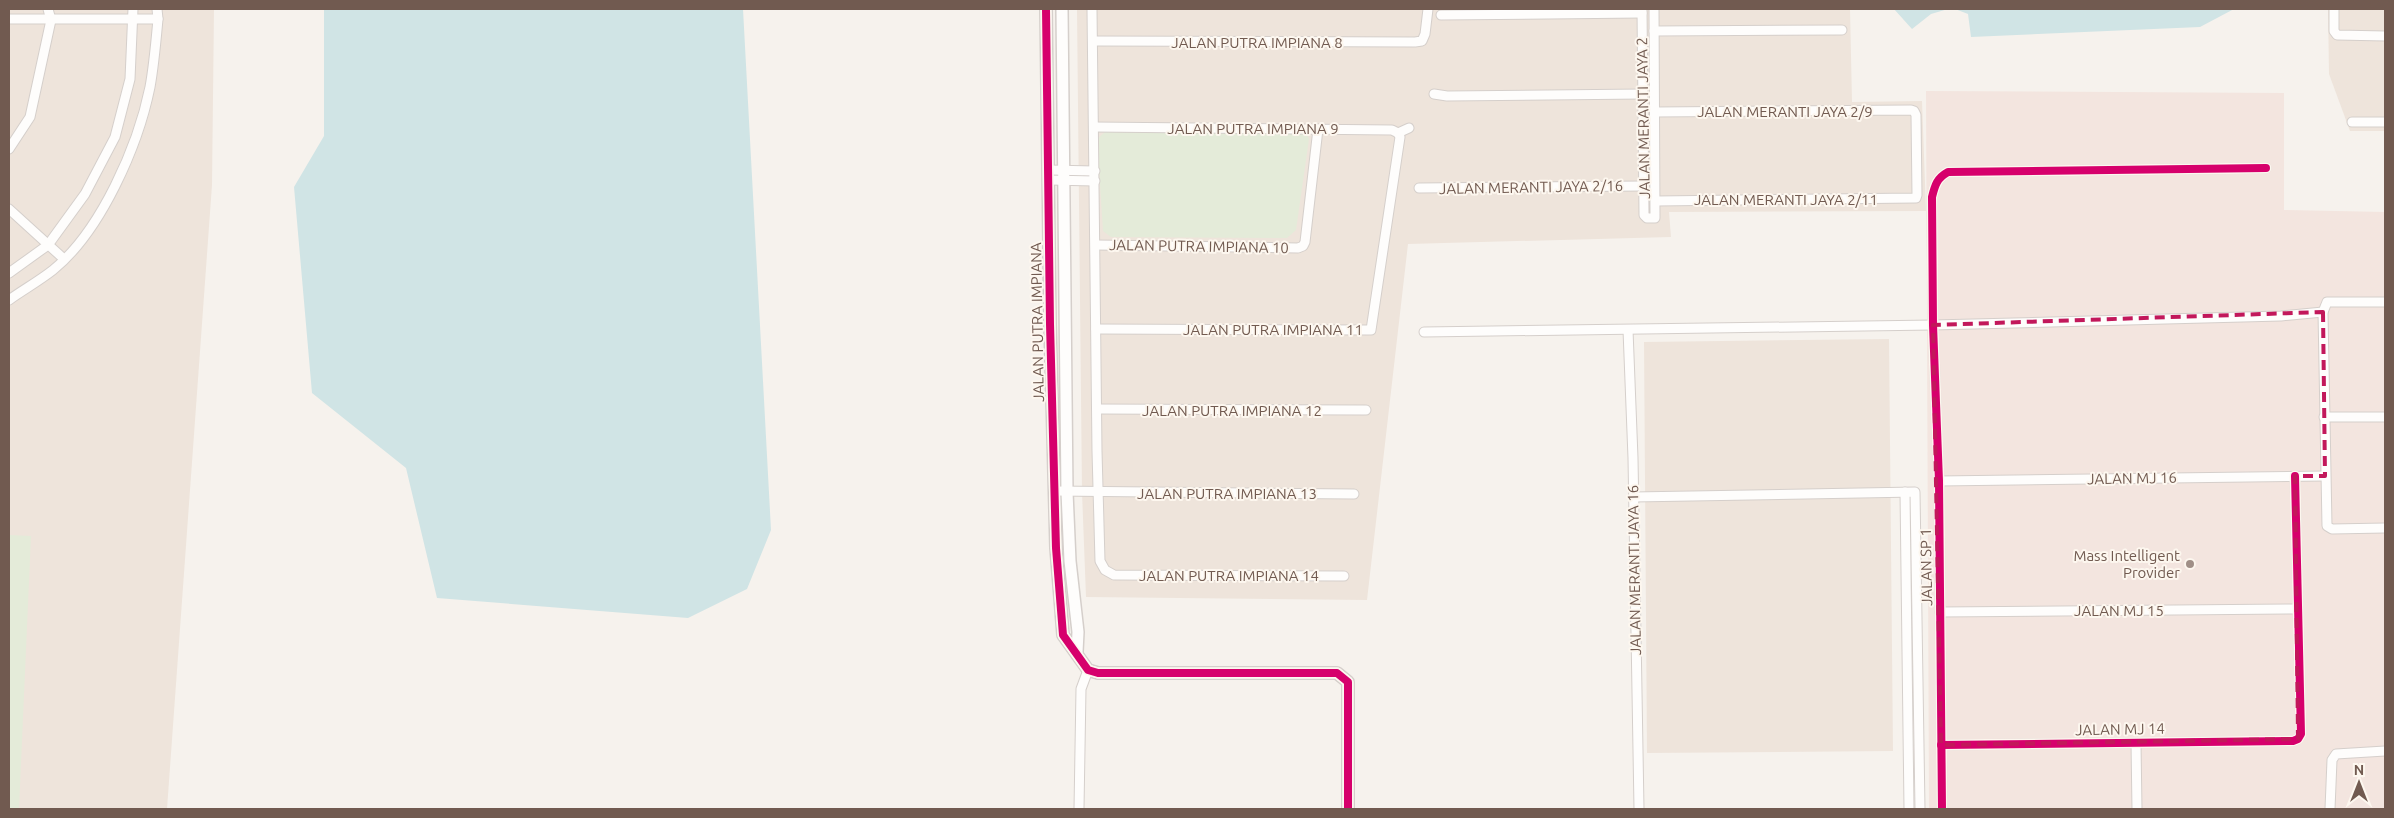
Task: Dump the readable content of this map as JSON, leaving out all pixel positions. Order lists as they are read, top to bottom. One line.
{"streets":{"street":["JALAN PUTRA IMPIANA 8","JALAN MERANTI JAYA 2/9","JALAN MERANTI JAYA 2","JALAN PUTRA IMPIANA 9","JALAN MERANTI JAYA 2/16","JALAN MERANTI JAYA 2/11","JALAN PUTRA IMPIANA 10","JALAN PUTRA IMPIANA","JALAN PUTRA IMPIANA 11","JALAN PUTRA IMPIANA 12","JALAN MJ 16","JALAN PUTRA IMPIANA 13","JALAN SP 1","JALAN MERANTI JAYA 16","JALAN PUTRA IMPIANA 14","JALAN MJ 15","JALAN MJ 14"]},"crossings":[["JALAN MERANTI JAYA 2/9","JALAN MERANTI JAYA 2"],["JALAN MERANTI JAYA 2/9","JALAN MERANTI JAYA 2/11"],["JALAN MERANTI JAYA 2","JALAN MERANTI JAYA 2/16"],["JALAN MERANTI JAYA 2","JALAN MERANTI JAYA 2/11"],["JALAN PUTRA IMPIANA 9","JALAN PUTRA IMPIANA 10"],["JALAN PUTRA IMPIANA 9","JALAN PUTRA IMPIANA 11"],["JALAN PUTRA IMPIANA","JALAN PUTRA IMPIANA 13"],["JALAN MJ 16","JALAN SP 1"],["JALAN PUTRA IMPIANA 13","JALAN PUTRA IMPIANA 14"],["JALAN SP 1","JALAN MJ 15"],["JALAN SP 1","JALAN MJ 14"],["JALAN MJ 15","JALAN MJ 14"]],"places":["Mass Intelligent Provider"],"north":"top"}
